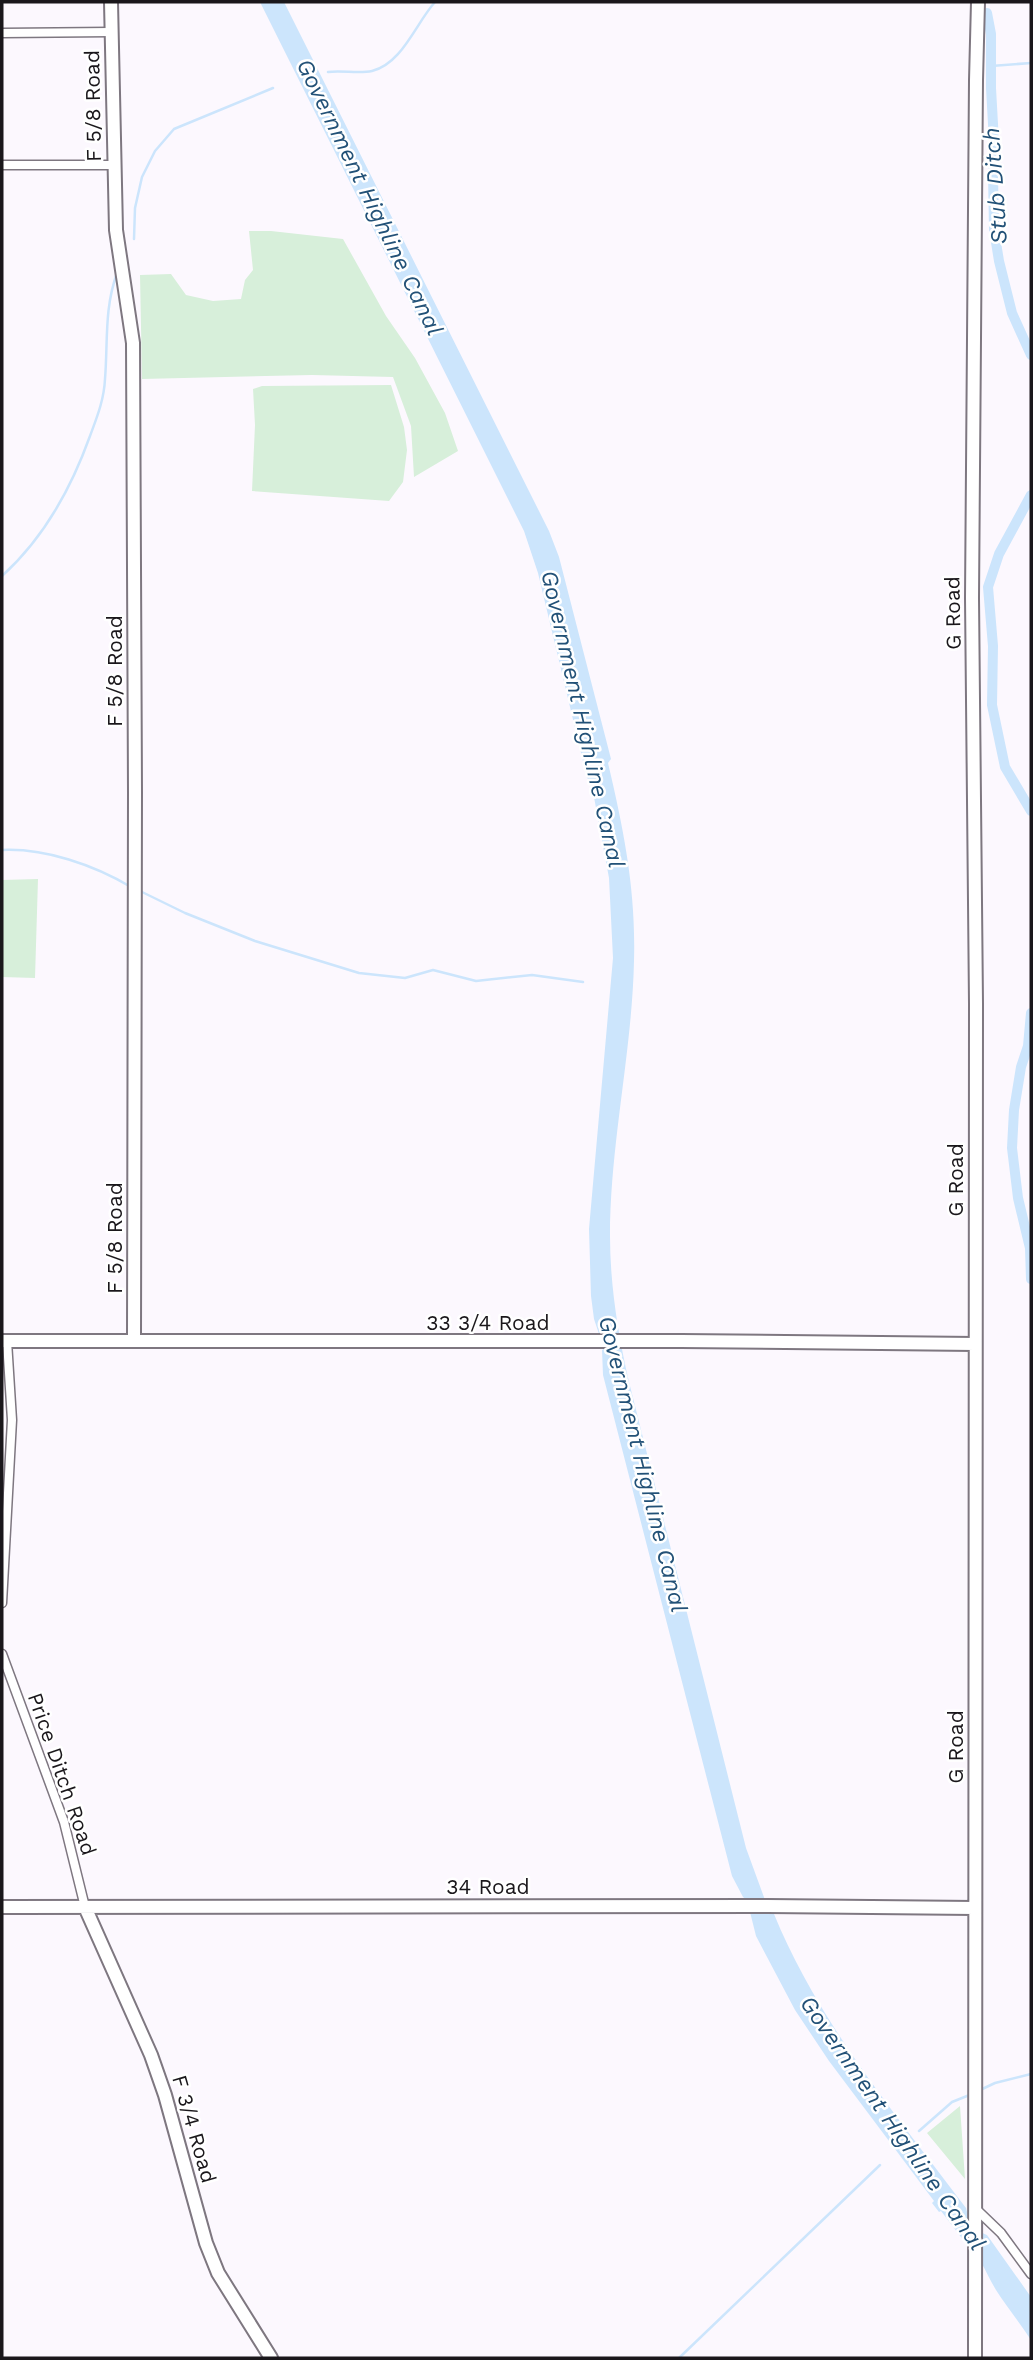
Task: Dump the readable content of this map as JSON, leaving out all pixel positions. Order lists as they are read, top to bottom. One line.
{"streets":{"street":["F 5/8 Road","G Road","33 3/4 Road","Price Ditch Road","34 Road","F 3/4 Road"]},"crossings":[["F 5/8 Road","33 3/4 Road"],["G Road","33 3/4 Road"],["G Road","34 Road"],["Price Ditch Road","34 Road"],["Price Ditch Road","F 3/4 Road"],["34 Road","F 3/4 Road"]],"water":["Stub Ditch","Government Highline Canal"]}
